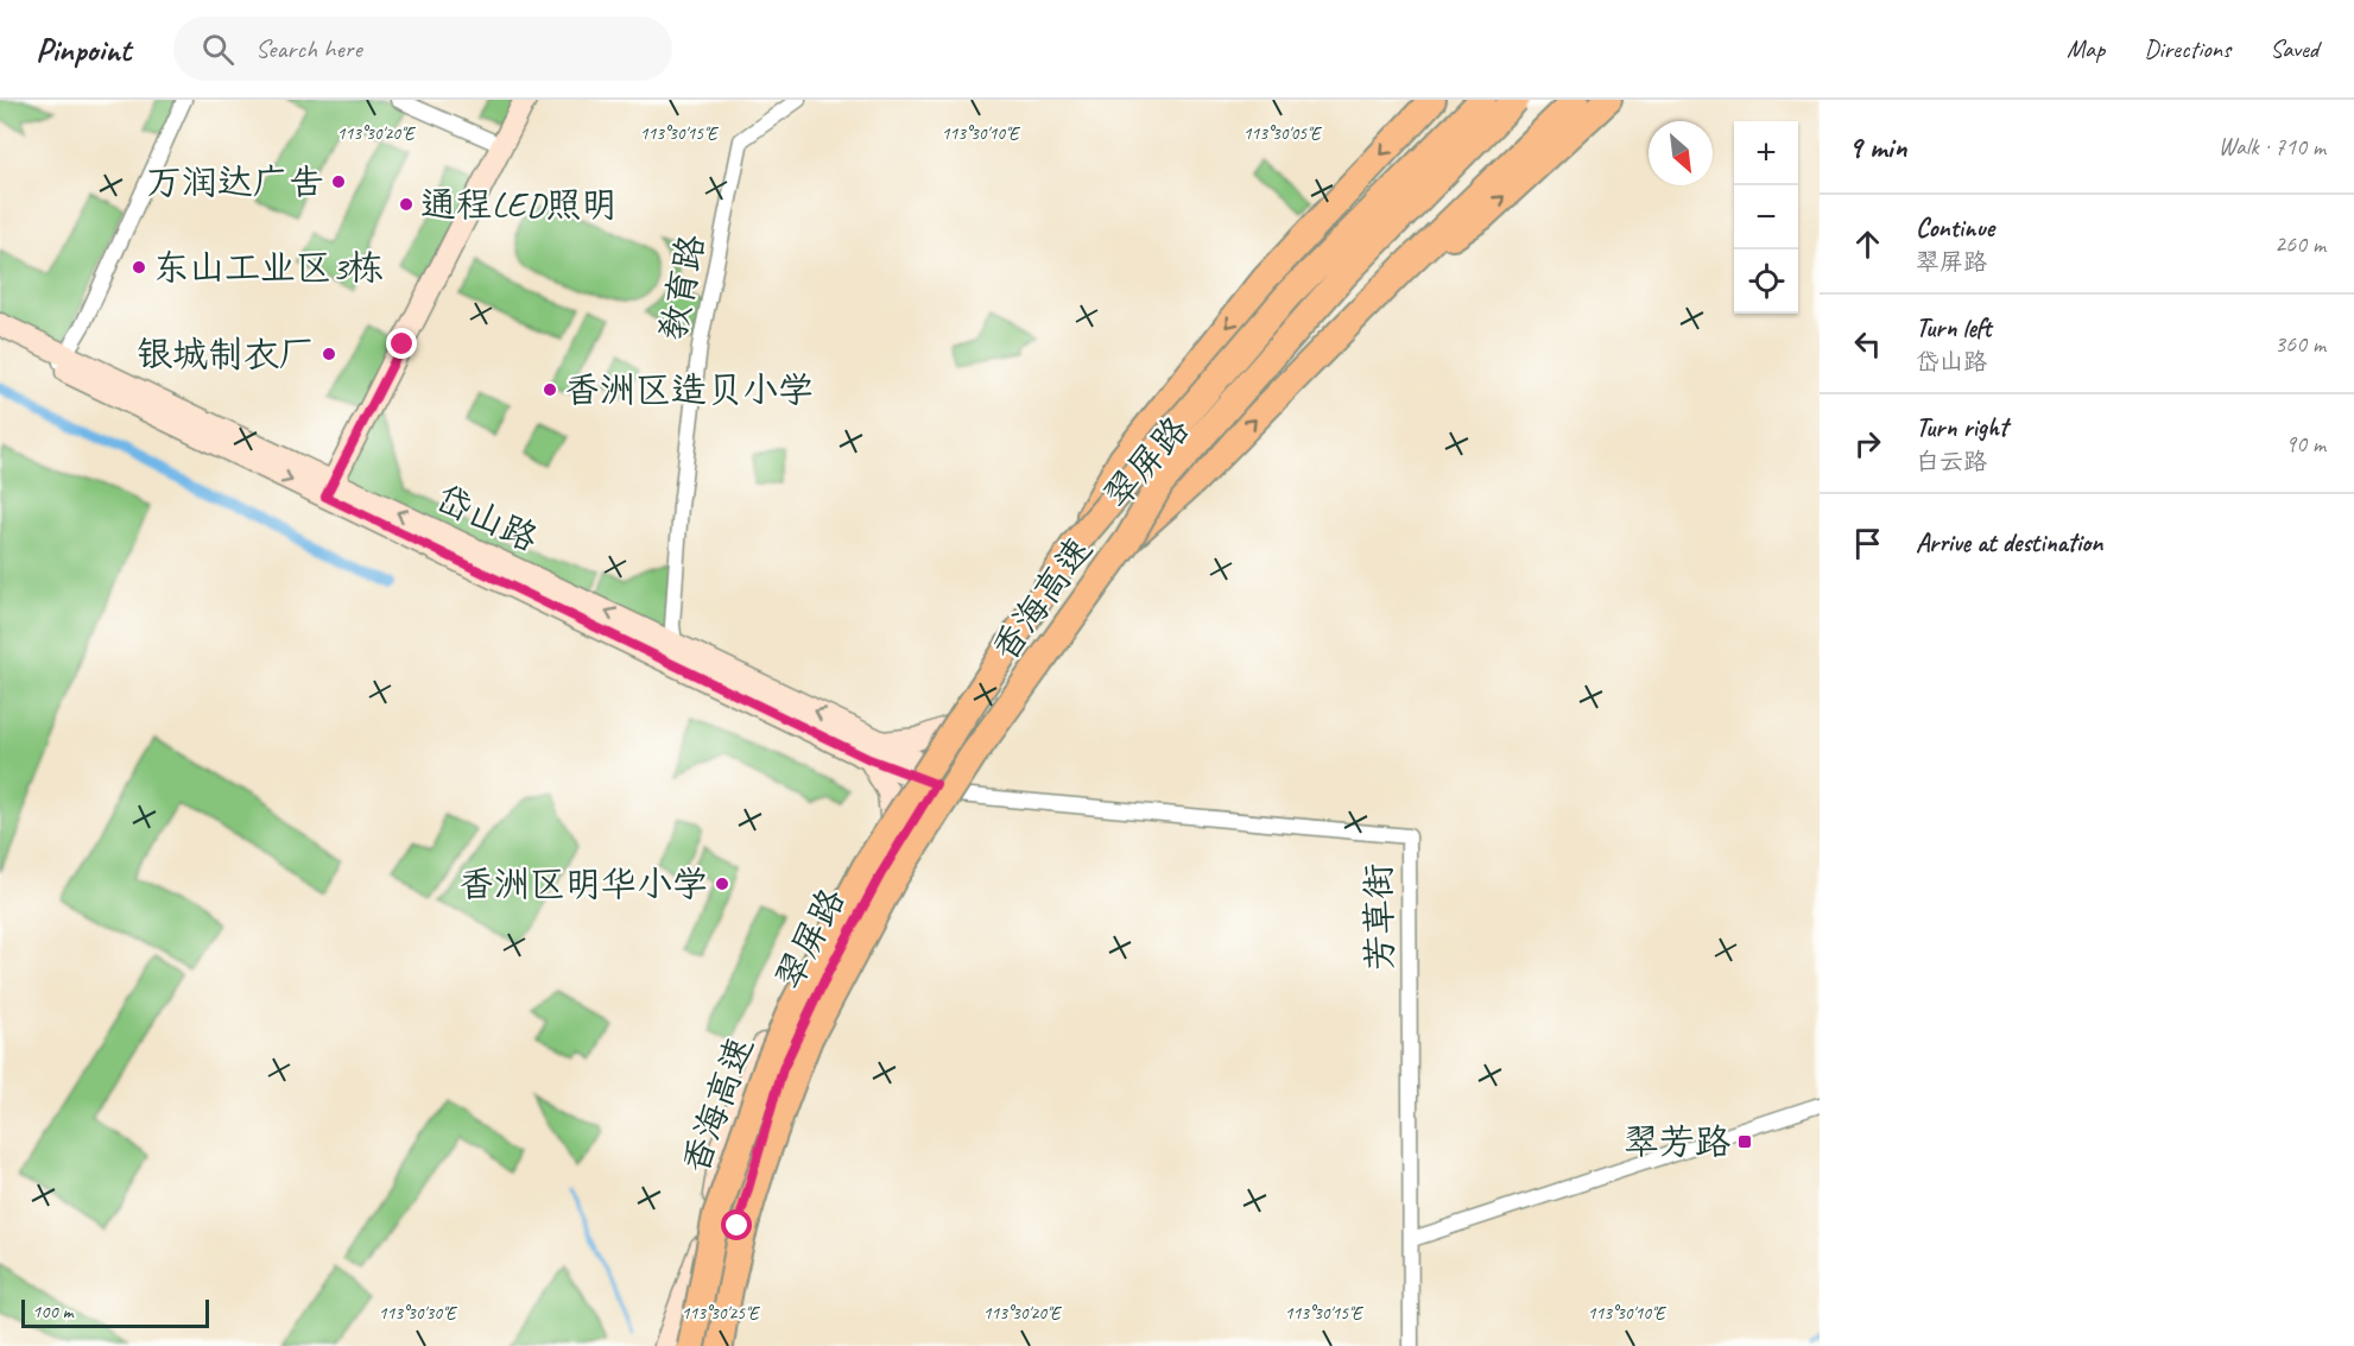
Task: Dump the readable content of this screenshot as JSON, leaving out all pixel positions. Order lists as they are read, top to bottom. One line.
{"streets":{"highway":["香海高速"],"main road":["翠屏路","岱山路"],"street":["教育路","芳草街"]},"crossings":[["教育路","岱山路"],["翠屏路","岱山路"],["翠屏路","香海高速"],["翠屏路","芳草街"],["岱山路","芳草街"]],"places":{"other":["万润达广告","通程LED照明","东山工业区3栋","银城制衣厂","香洲区造贝小学","香洲区明华小学"],"transit":["翠芳路"]},"scale_bar":"100 m","north":"bottom right","page":{"header":"Pinpoint","search":"Search here","nav":["Map","Directions","Saved"],"heading":["9 min","Walk · 710 m"],"map_buttons":["+","−"],"list":[["Continue","翠屏路","260 m"],["Turn left","岱山路","360 m"],["Turn right","白云路","90 m"],"Arrive at destination"],"scale":"100 m"},"coordinates":["113°30'20\"E","113°30'15\"E","113°30'10\"E","113°30'05\"E","113°30'30\"E","113°30'25\"E"]}
